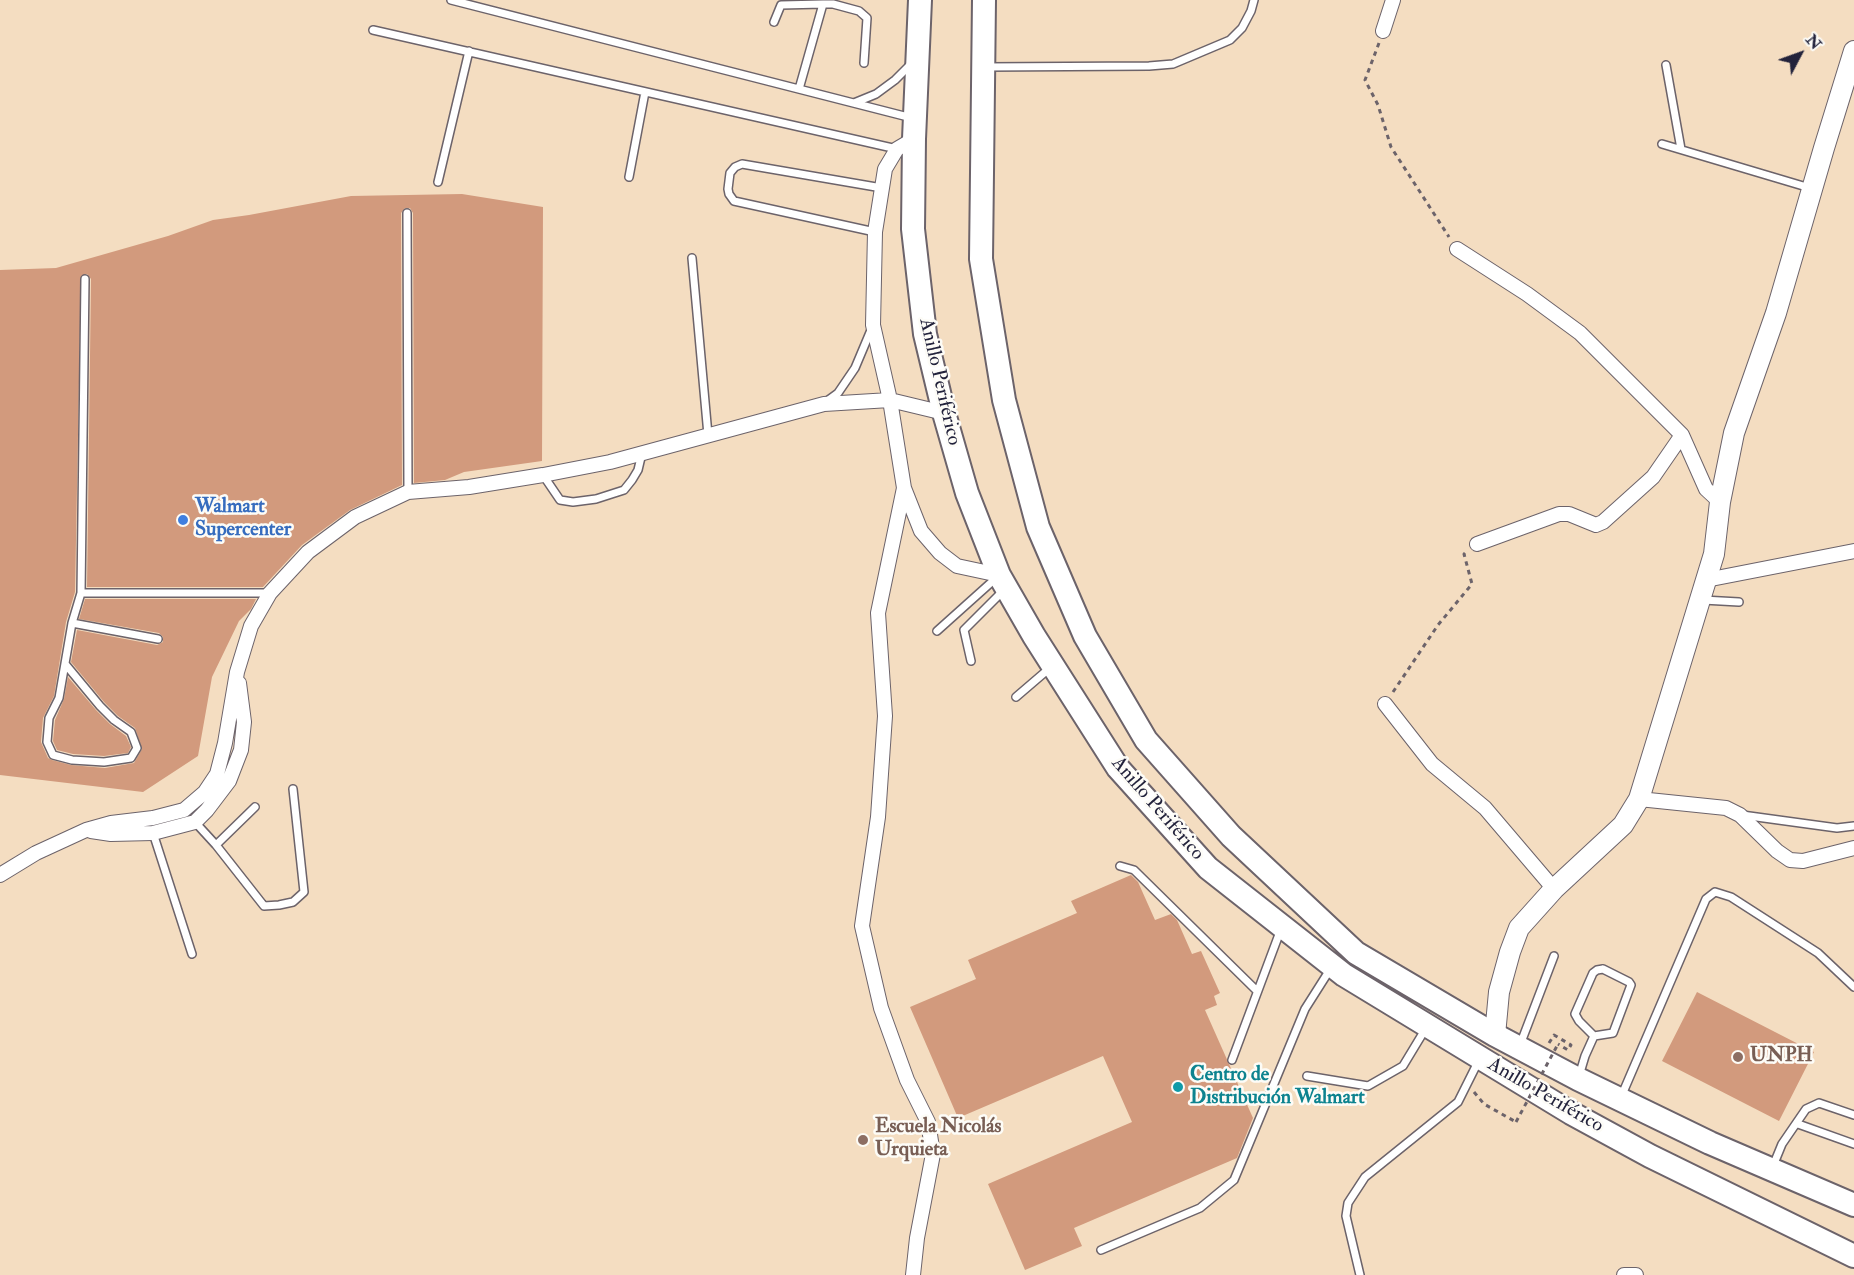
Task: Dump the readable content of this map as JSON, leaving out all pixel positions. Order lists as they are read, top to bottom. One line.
{"streets":{"highway":["Anillo Periférico"]},"places":["Walmart Supercenter","UNPH","Centro de Distribución Walmart","Escuela Nicolás Urquieta"],"north":"top right"}
